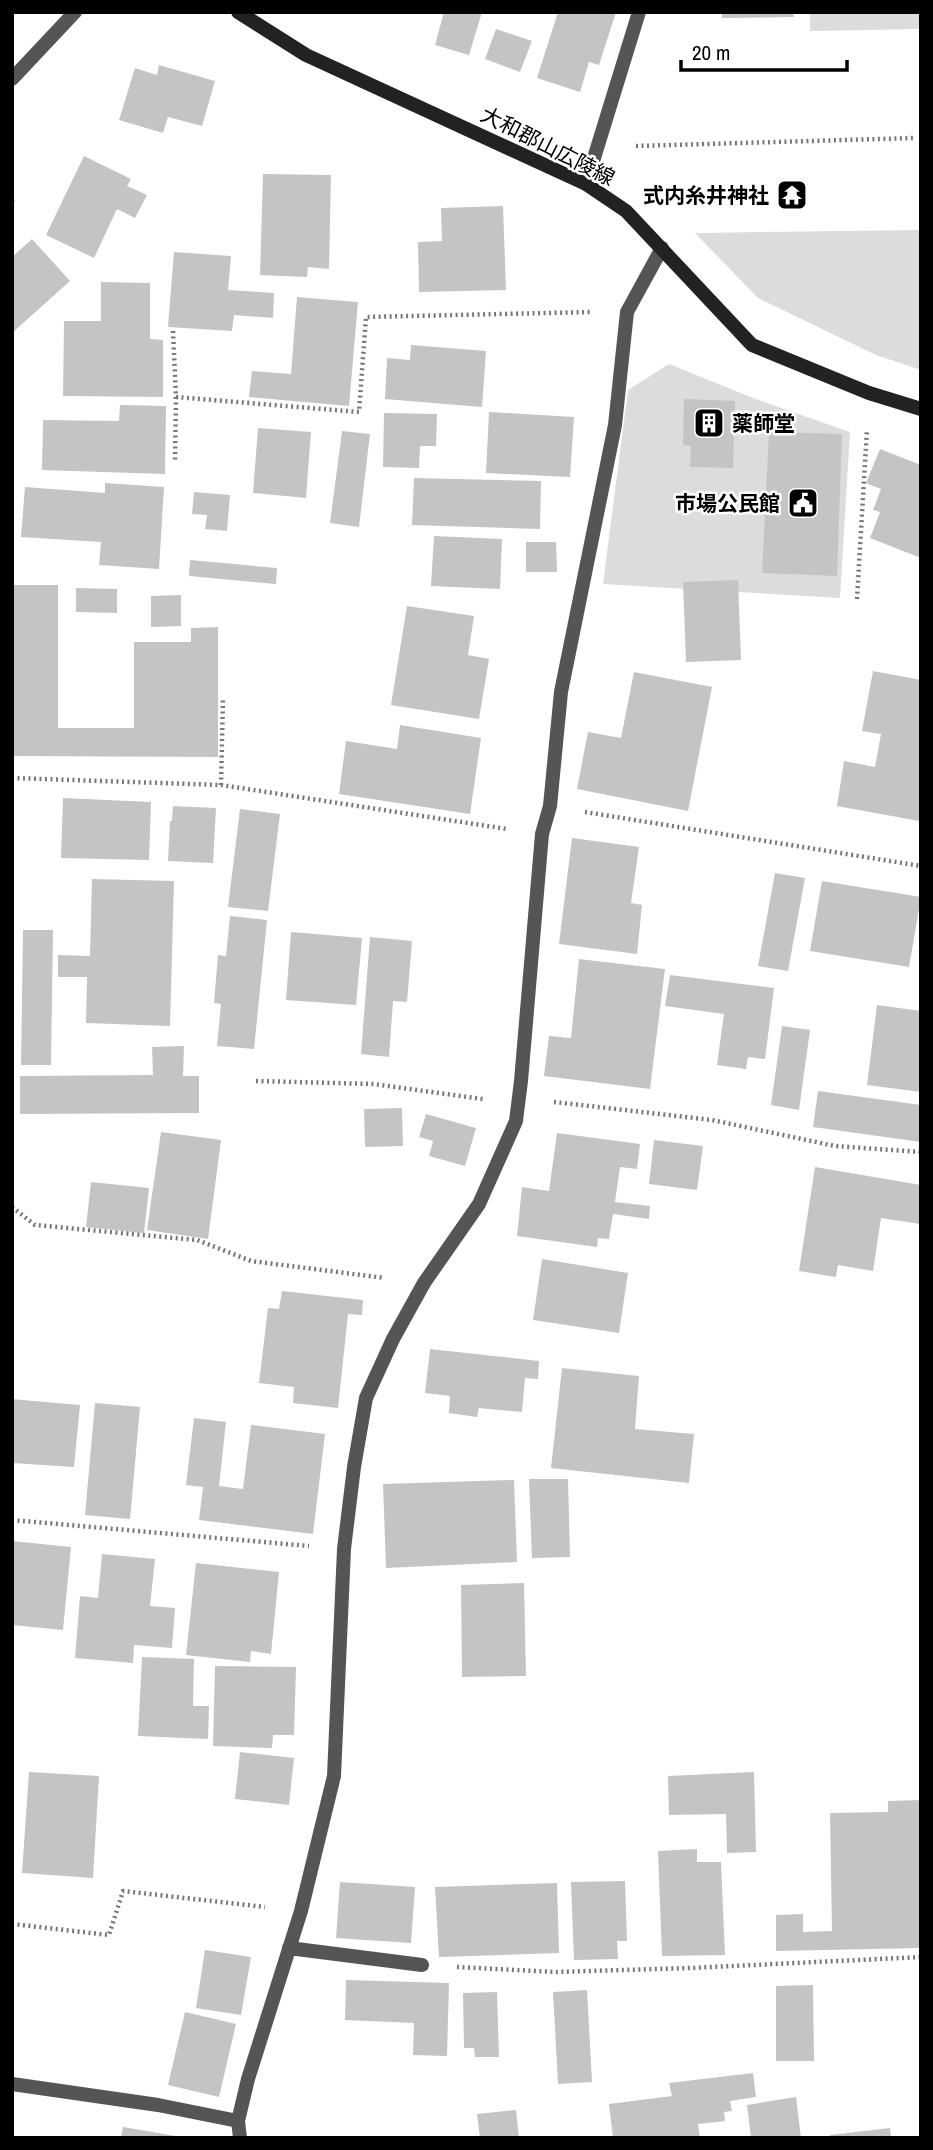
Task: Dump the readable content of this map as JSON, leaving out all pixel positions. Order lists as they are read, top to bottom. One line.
{"streets":{"main road":["大和郡山広陵線"]},"places":{"temple":["式内糸井神社"],"building":["薬師堂"],"public building":["市場公民館"]},"scale_bar":"20 m"}
